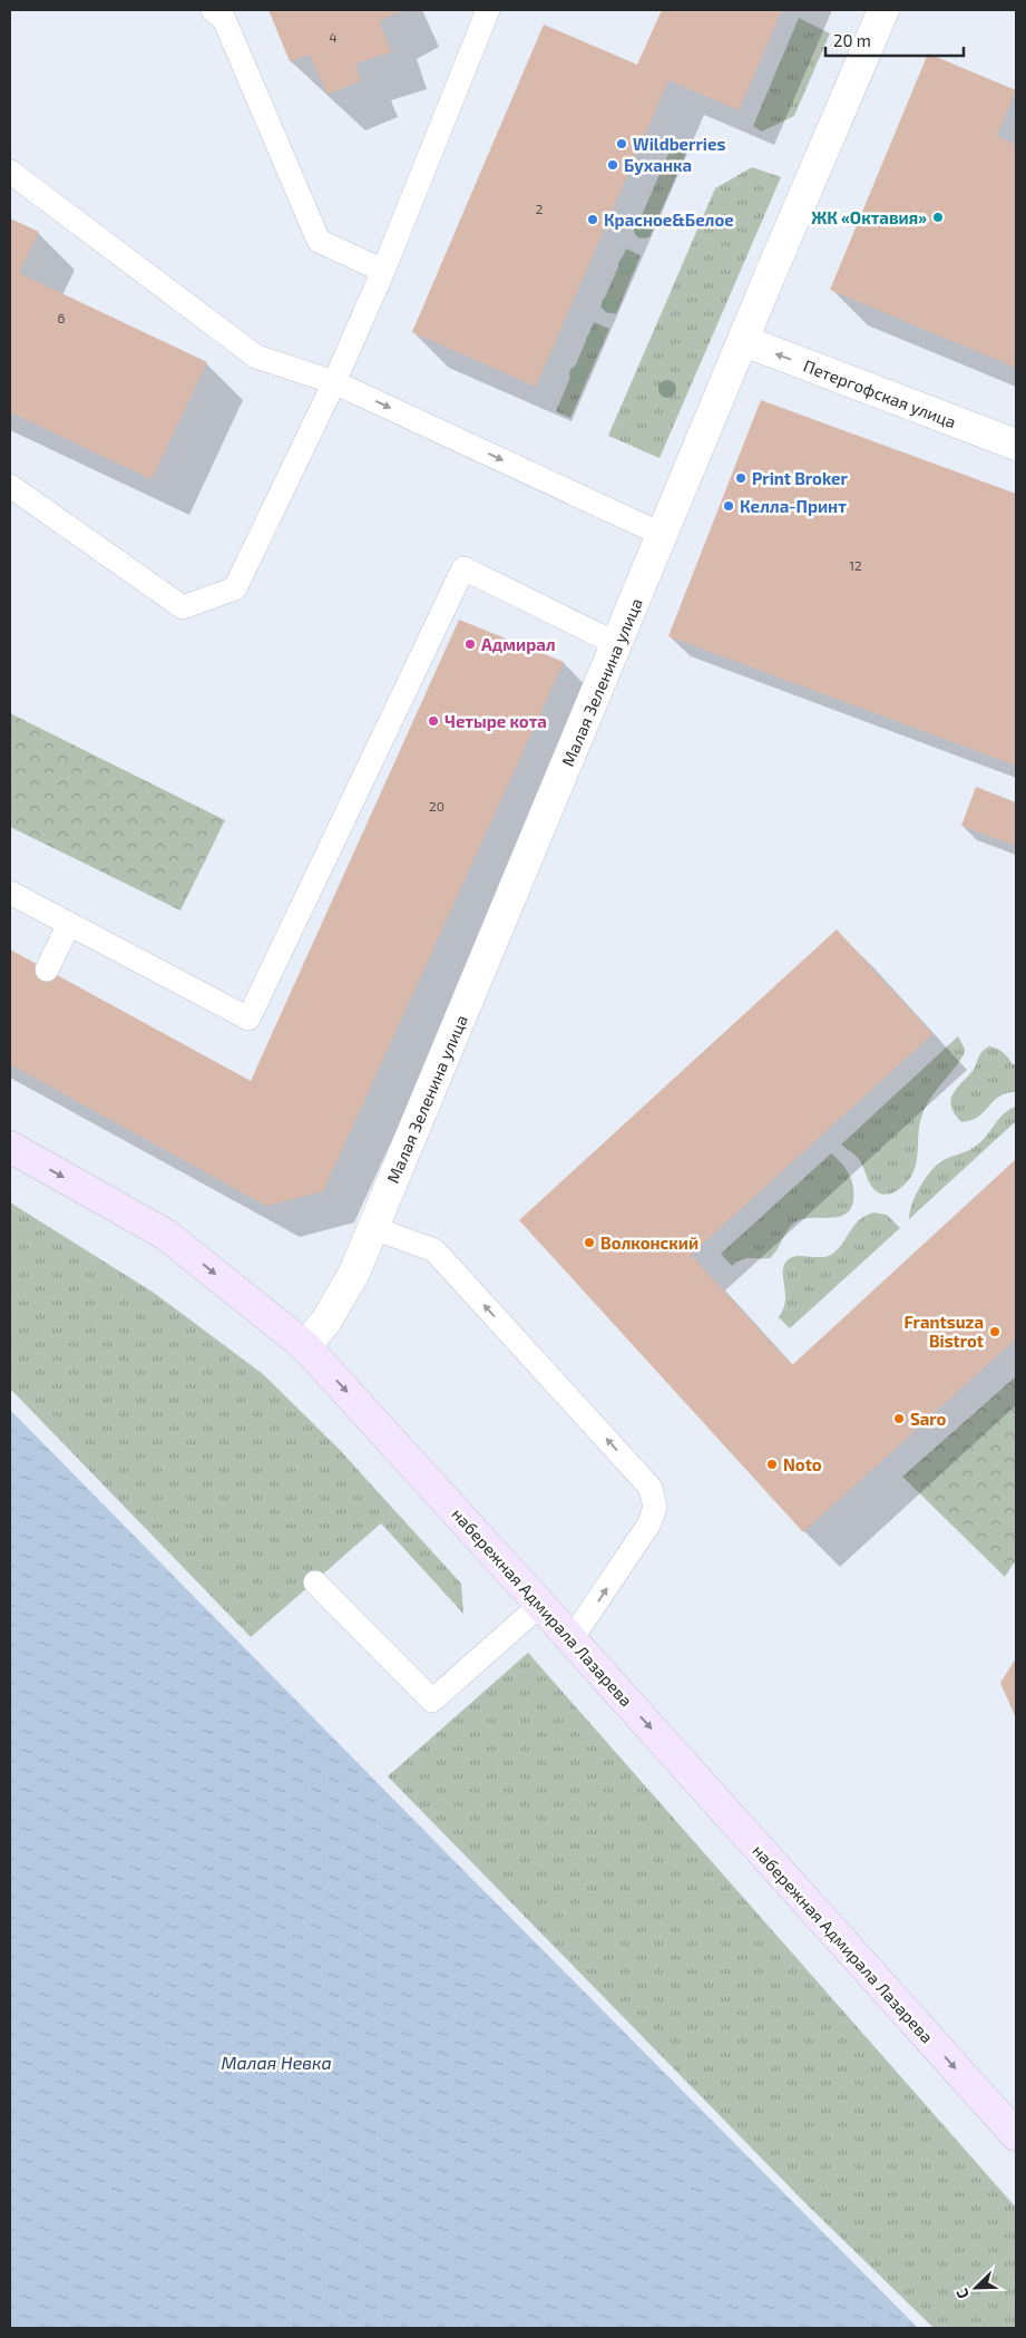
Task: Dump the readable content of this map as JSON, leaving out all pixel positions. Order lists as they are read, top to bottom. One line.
{"streets":{"main road":["набережная Адмирала Лазарева"],"street":["Петергофская улица","Малая Зеленина улица"]},"crossings":[["Петергофская улица","Малая Зеленина улица"],["Малая Зеленина улица","набережная Адмирала Лазарева"]],"one_way":["Петергофская улица","набережная Адмирала Лазарева"],"water":["Малая Невка"],"places":["Wildberries","Буханка","ЖК «Октавия»","Красное&Белое","Print Broker","Келла-Принт","Адмирал","Четыре кота","Волконский","Frantsuza Bistrot","Saro","Noto"],"house_numbers":["4","2","6","12","20"],"scale_bar":"20 m","north":"bottom left"}
